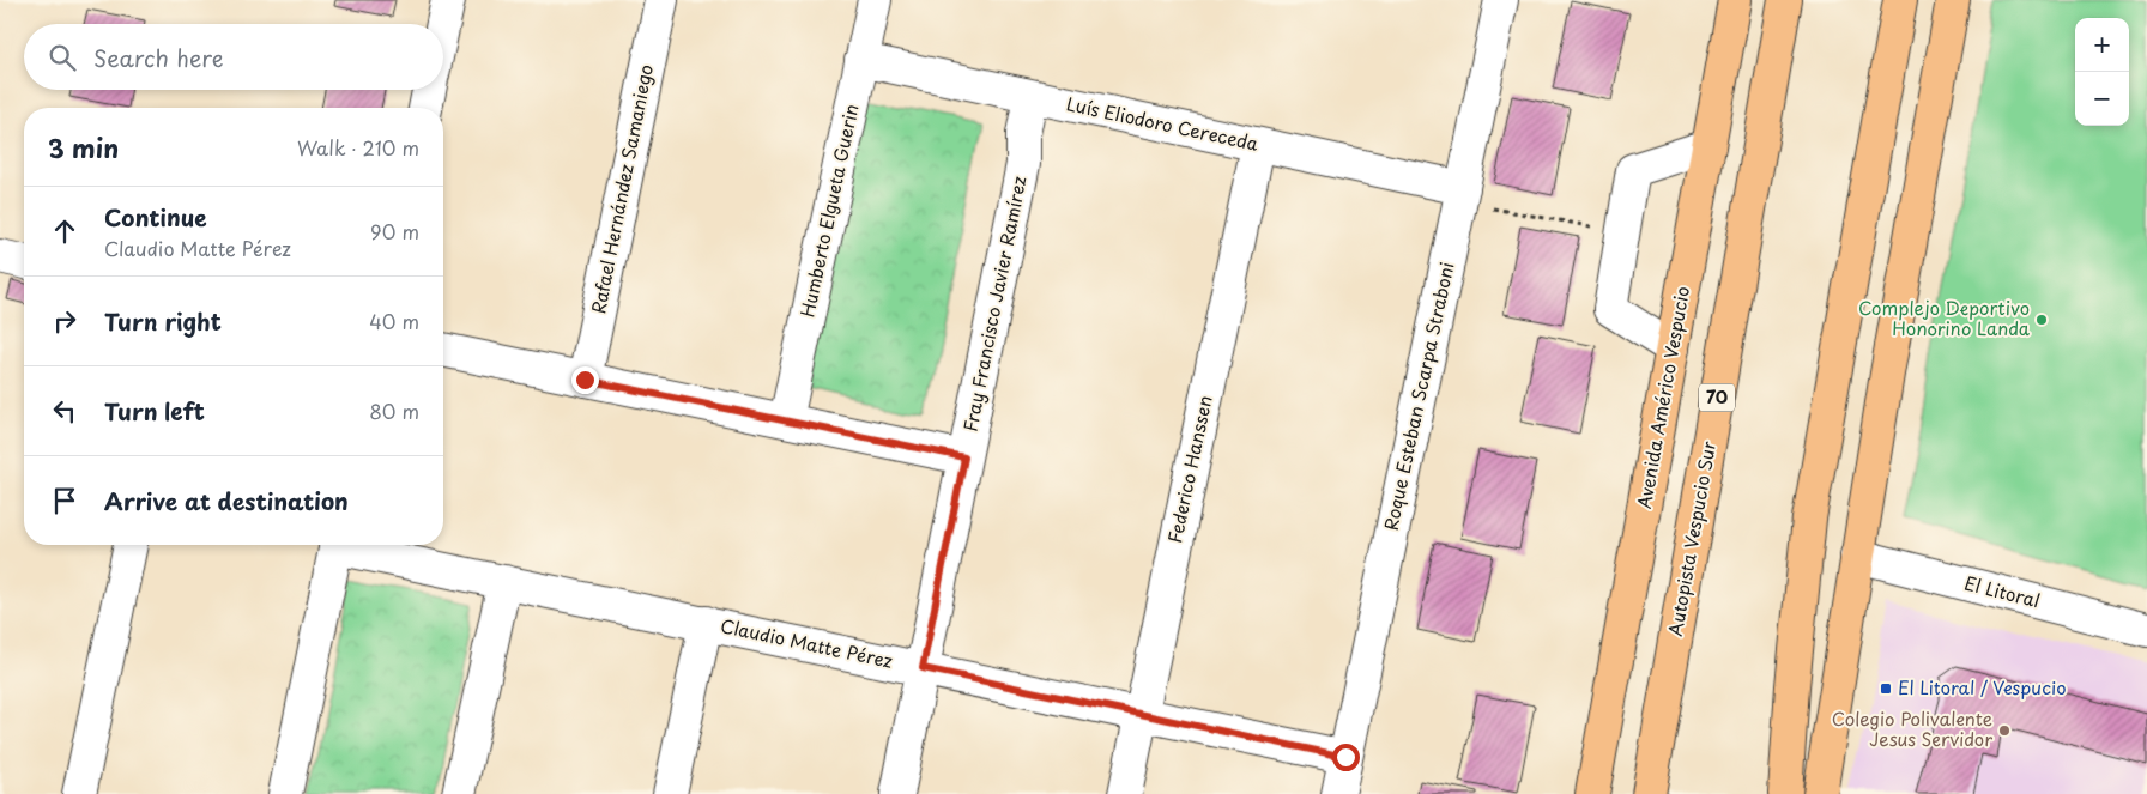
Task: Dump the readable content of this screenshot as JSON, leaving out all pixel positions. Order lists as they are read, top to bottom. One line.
{"streets":{"main road":["Avenida Américo Vespucio","70","Autopista Vespucio Sur"],"street":["Luís Eliodoro Cereceda","Rafael Hernández Samaniego","Humberto Elgueta Guerin","Fray Francisco Javier Ramírez","Roque Esteban Scarpa Straboni","Federico Hanssen","El Litoral","Claudio Matte Pérez"]},"crossings":[["Luís Eliodoro Cereceda","Humberto Elgueta Guerin"],["Luís Eliodoro Cereceda","Fray Francisco Javier Ramírez"],["Luís Eliodoro Cereceda","Roque Esteban Scarpa Straboni"],["Luís Eliodoro Cereceda","Federico Hanssen"],["Fray Francisco Javier Ramírez","Claudio Matte Pérez"],["Roque Esteban Scarpa Straboni","Claudio Matte Pérez"],["Federico Hanssen","Claudio Matte Pérez"]],"places":{"other":["Complejo Deportivo Honorino Landa","Colegio Polivalente Jesus Servidor"],"transit":["El Litoral / Vespucio"]},"page":{"map_buttons":["+","−"],"search":"Search here","heading":["3 min","Walk · 210 m"],"list":[["Continue","Claudio Matte Pérez","90 m"],["Turn right","40 m"],["Turn left","80 m"],"Arrive at destination"]}}
